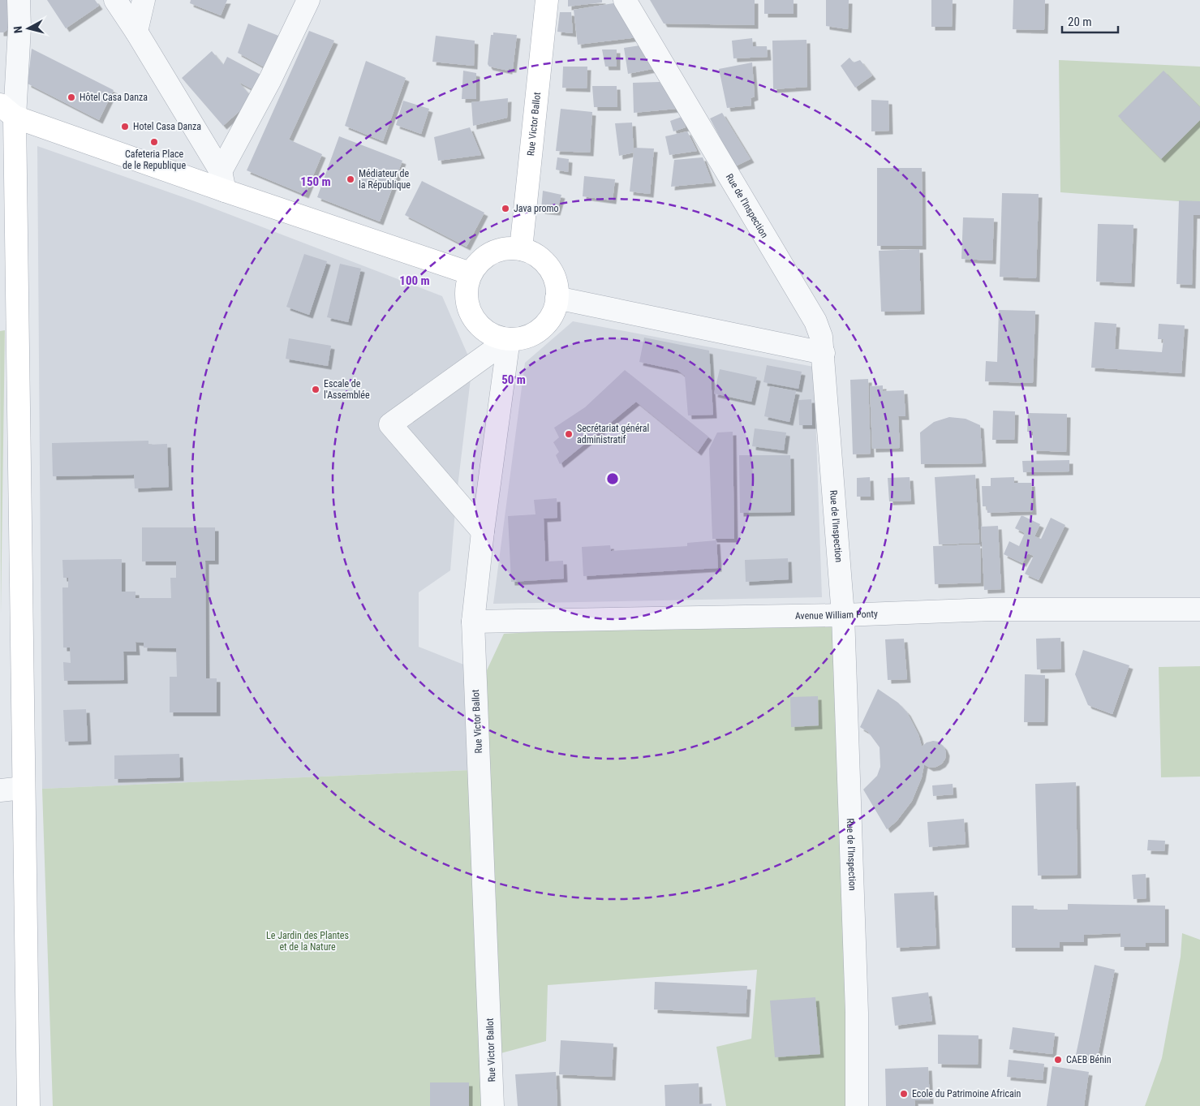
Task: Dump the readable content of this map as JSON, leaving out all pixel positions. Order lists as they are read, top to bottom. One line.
{"streets":{"main road":["Rue Victor Ballot"],"street":["Rue de l'Inspection","Avenue William Ponty"]},"crossings":[["Rue Victor Ballot","Avenue William Ponty"],["Rue de l'Inspection","Avenue William Ponty"]],"parks":["Le Jardin des Plantes et de la Nature"],"places":["Hôtel Casa Danza","Hotel Casa Danza","Cafeteria Place de le Republique","Médiateur de la République","Java promo","Escale de l'Assemblée","Secrétariat général administratif","CAEB Bénin","Ecole du Patrimoine Africain"],"scale_bar":"20 m","north":"left","rings":["150 m","100 m","50 m"]}
